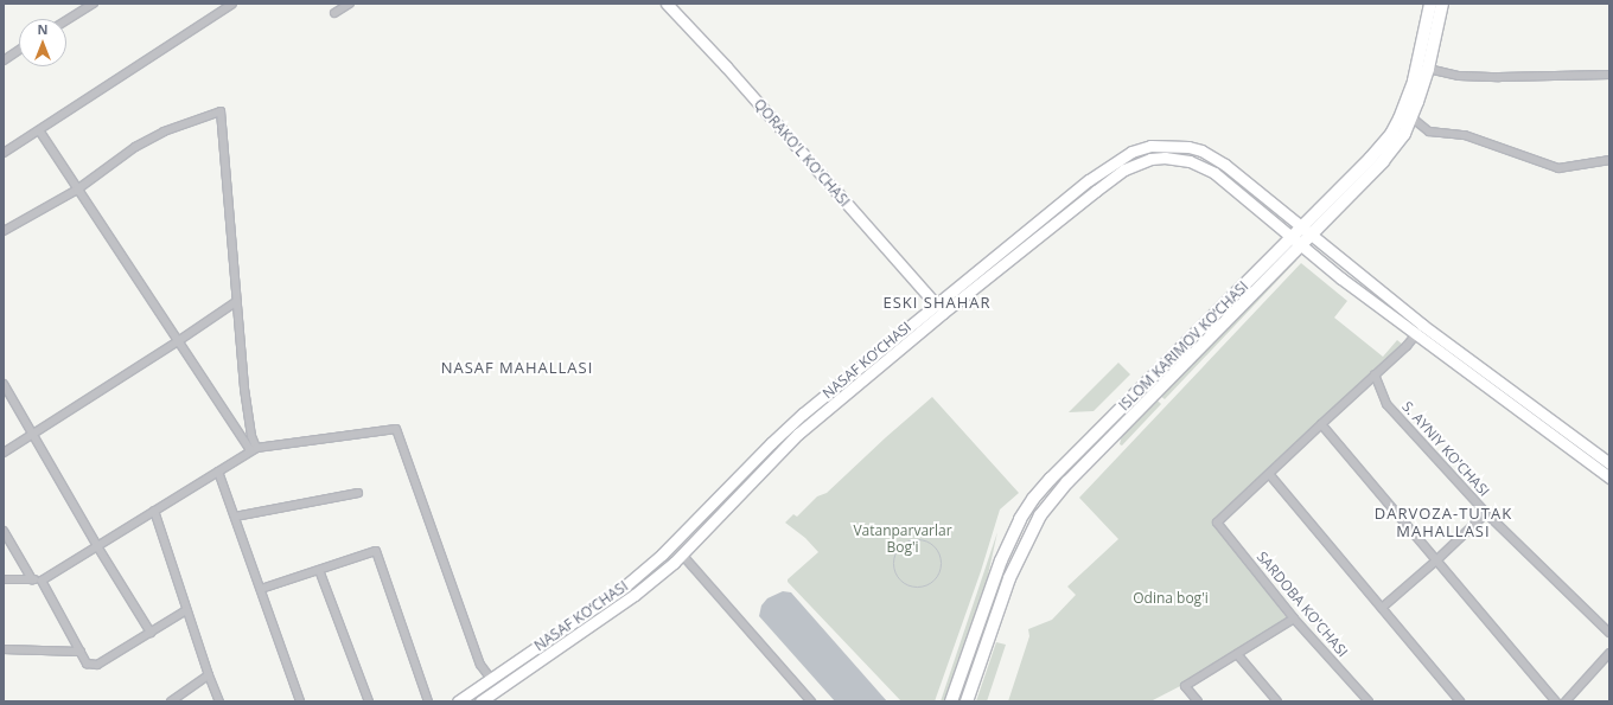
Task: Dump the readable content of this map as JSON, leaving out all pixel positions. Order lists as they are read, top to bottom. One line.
{"streets":{"main road":["QORAKO'L KO'CHASI","ISLOM KARIMOV KO‘CHASI","NASAF KO‘CHASI"],"street":["S. AYNIY KO'CHASI","SARDOBA KO'CHASI"]},"crossings":[["QORAKO'L KO'CHASI","NASAF KO‘CHASI"],["ISLOM KARIMOV KO‘CHASI","NASAF KO‘CHASI"]],"districts":["ESKI SHAHAR","NASAF MAHALLASI","DARVOZA-TUTAK MAHALLASI"],"parks":["Vatanparvarlar Bog'i","Odina bog'i"],"north":"top"}
